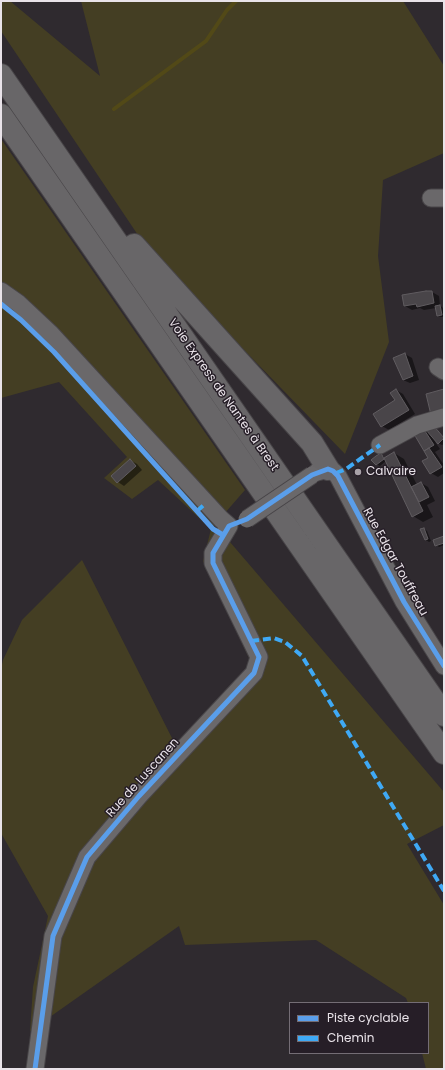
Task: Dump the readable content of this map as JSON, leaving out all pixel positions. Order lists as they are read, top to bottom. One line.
{"streets":{"highway":["Voie Express de Nantes à Brest"],"street":["Rue Edgar Touffreau","Rue de Luscanen"]},"places":["Calvaire"],"legend":["Piste cyclable","Chemin"]}
